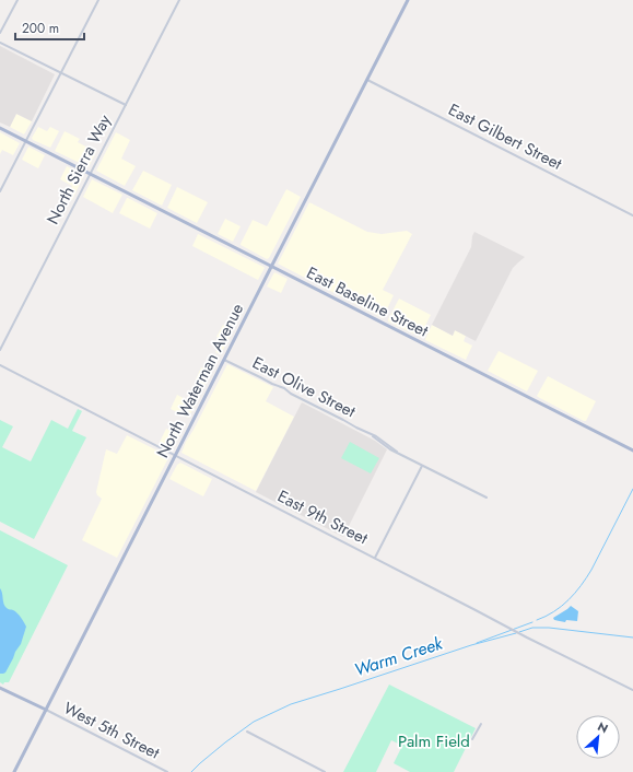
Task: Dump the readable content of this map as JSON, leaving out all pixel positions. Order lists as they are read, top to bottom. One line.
{"streets":{"main road":["East Baseline Street","North Waterman Avenue"],"street":["East Gilbert Street","North Sierra Way","East Olive Street","East 9th Street","West 5th Street"]},"crossings":[["East Gilbert Street","North Waterman Avenue"],["North Sierra Way","East Baseline Street"],["East Baseline Street","North Waterman Avenue"],["North Waterman Avenue","East Olive Street"],["North Waterman Avenue","East 9th Street"],["North Waterman Avenue","West 5th Street"]],"water":["Warm Creek"],"parks":["Palm Field"],"scale_bar":"200 m","north":"top right"}
